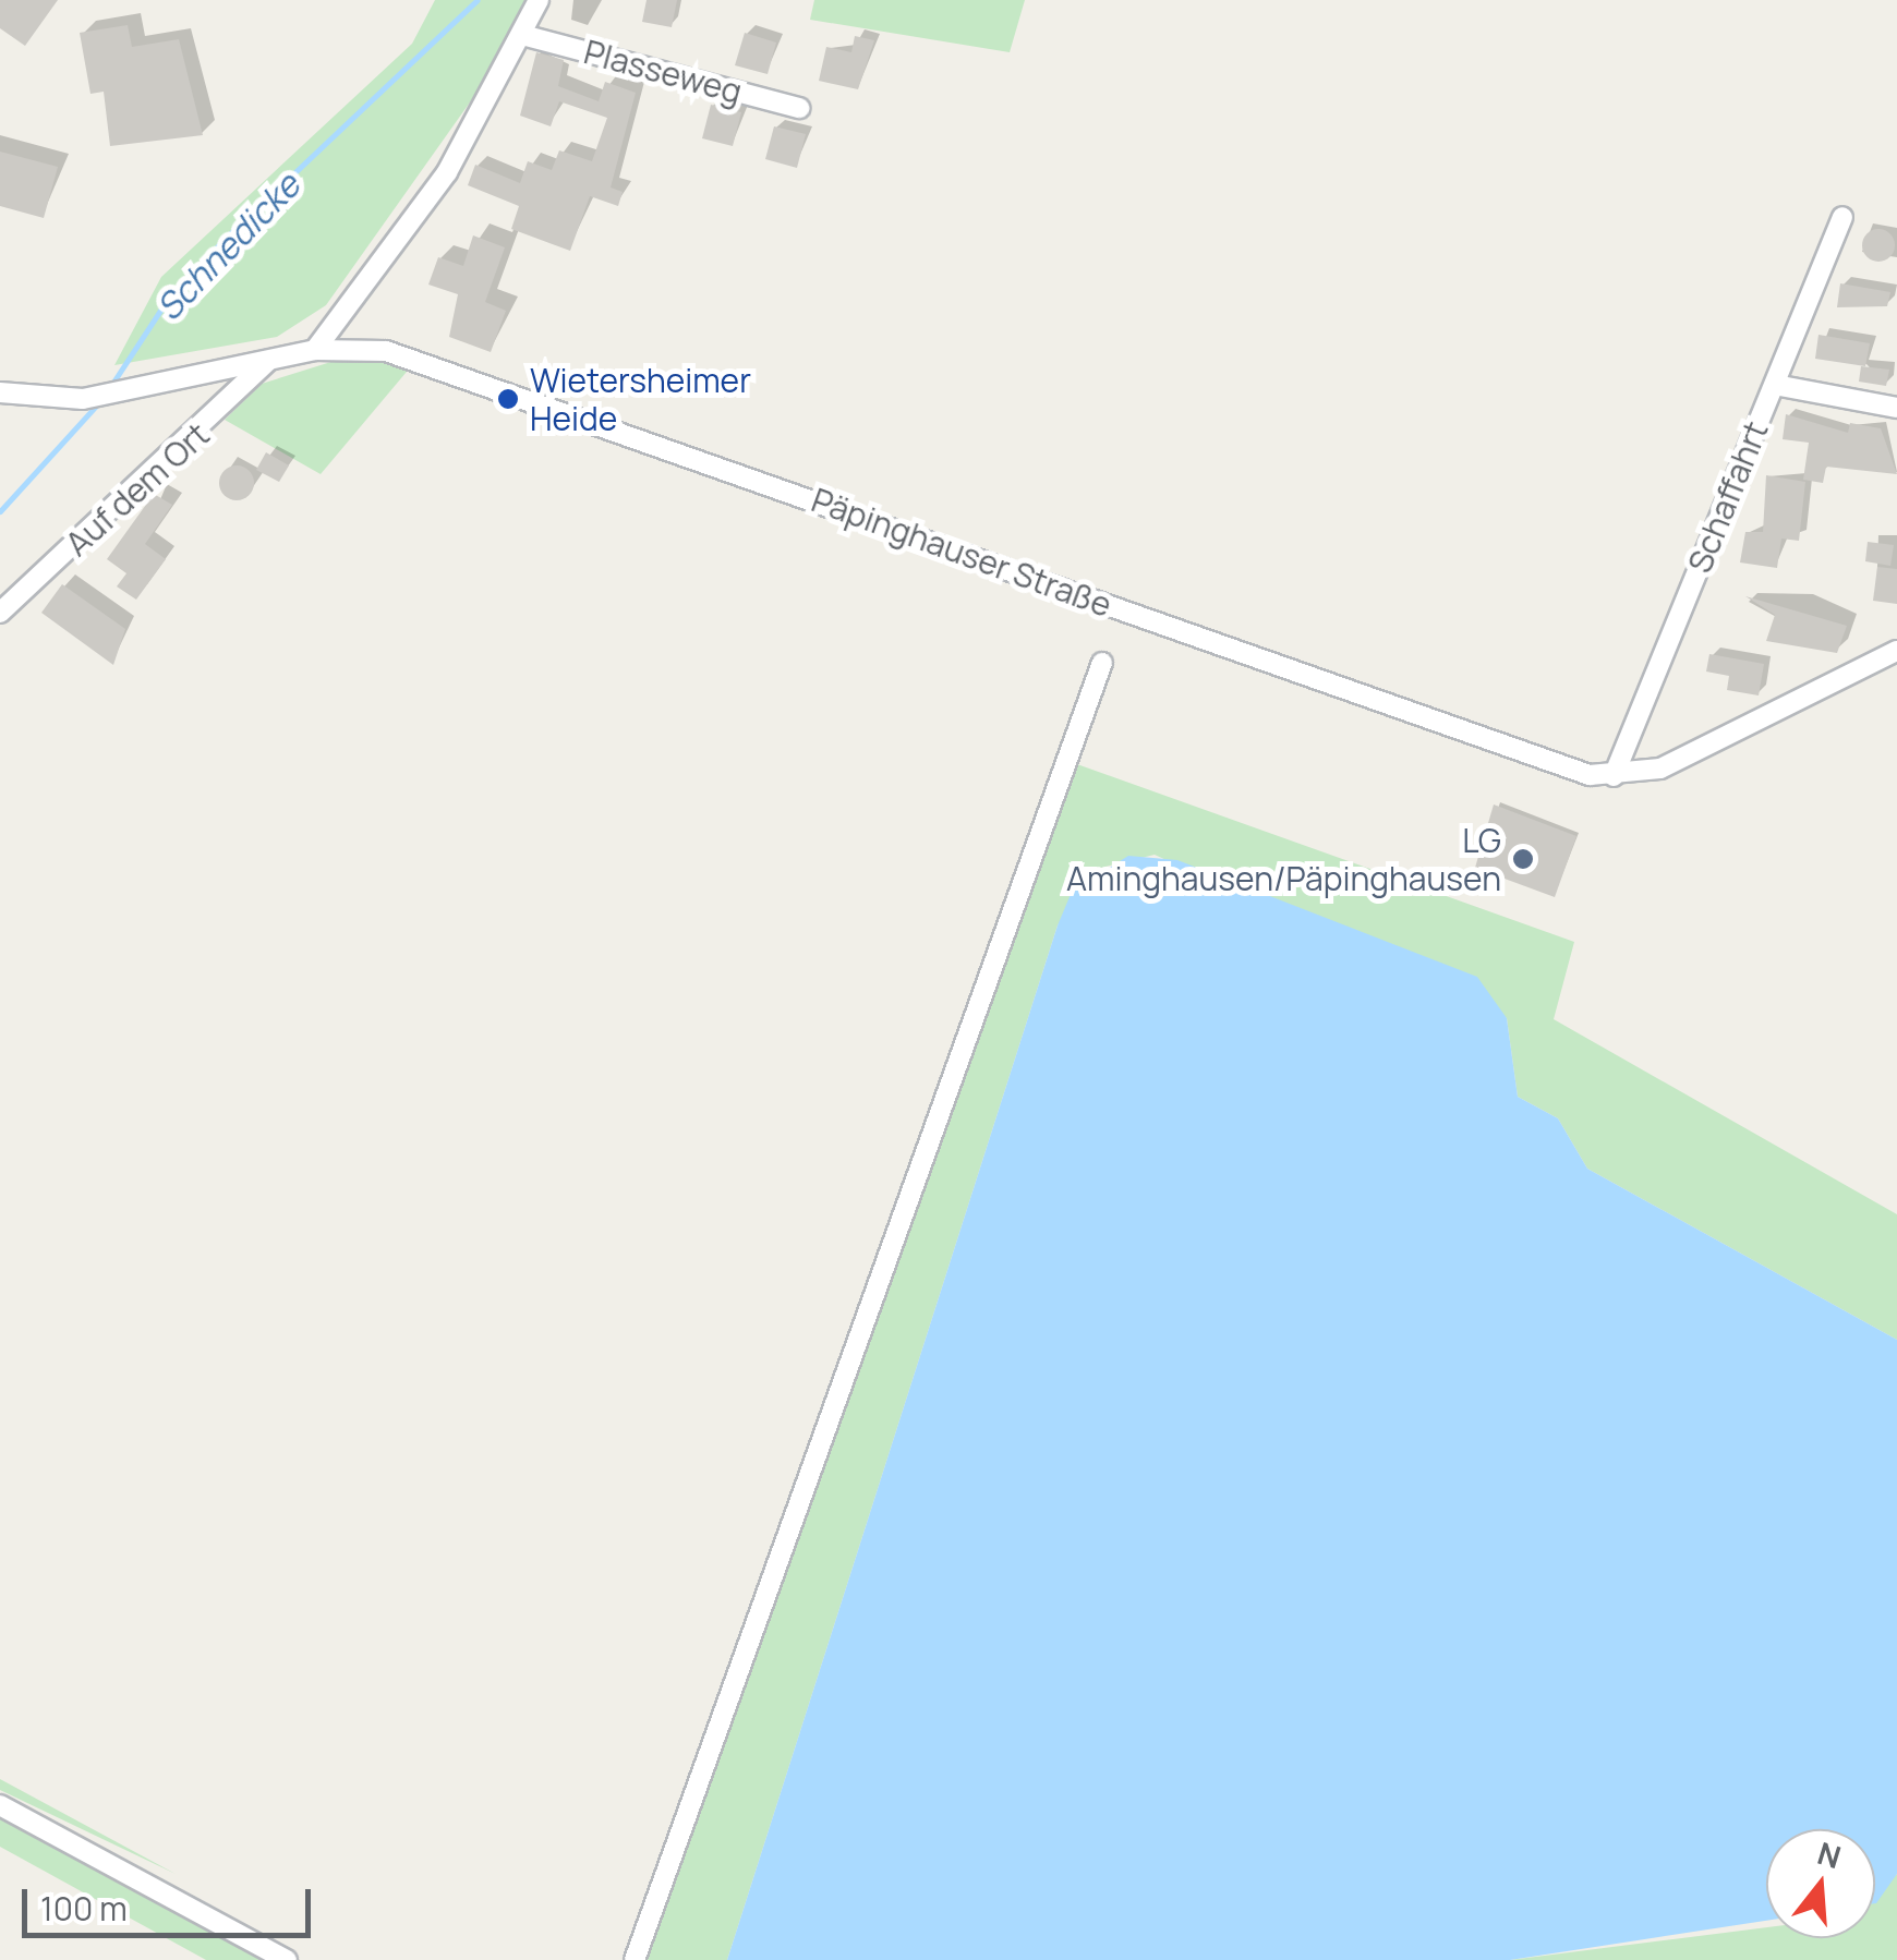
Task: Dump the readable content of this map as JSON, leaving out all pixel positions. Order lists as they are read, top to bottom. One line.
{"streets":{"street":["Plasseweg","Auf dem Ort","Schaffahrt","Päpinghauser Straße"]},"crossings":[["Auf dem Ort","Päpinghauser Straße"],["Schaffahrt","Päpinghauser Straße"]],"water":["Schnedicke"],"places":["Wietersheimer Heide","LG Aminghausen/Päpinghausen"],"scale_bar":"100 m","north":"top"}
